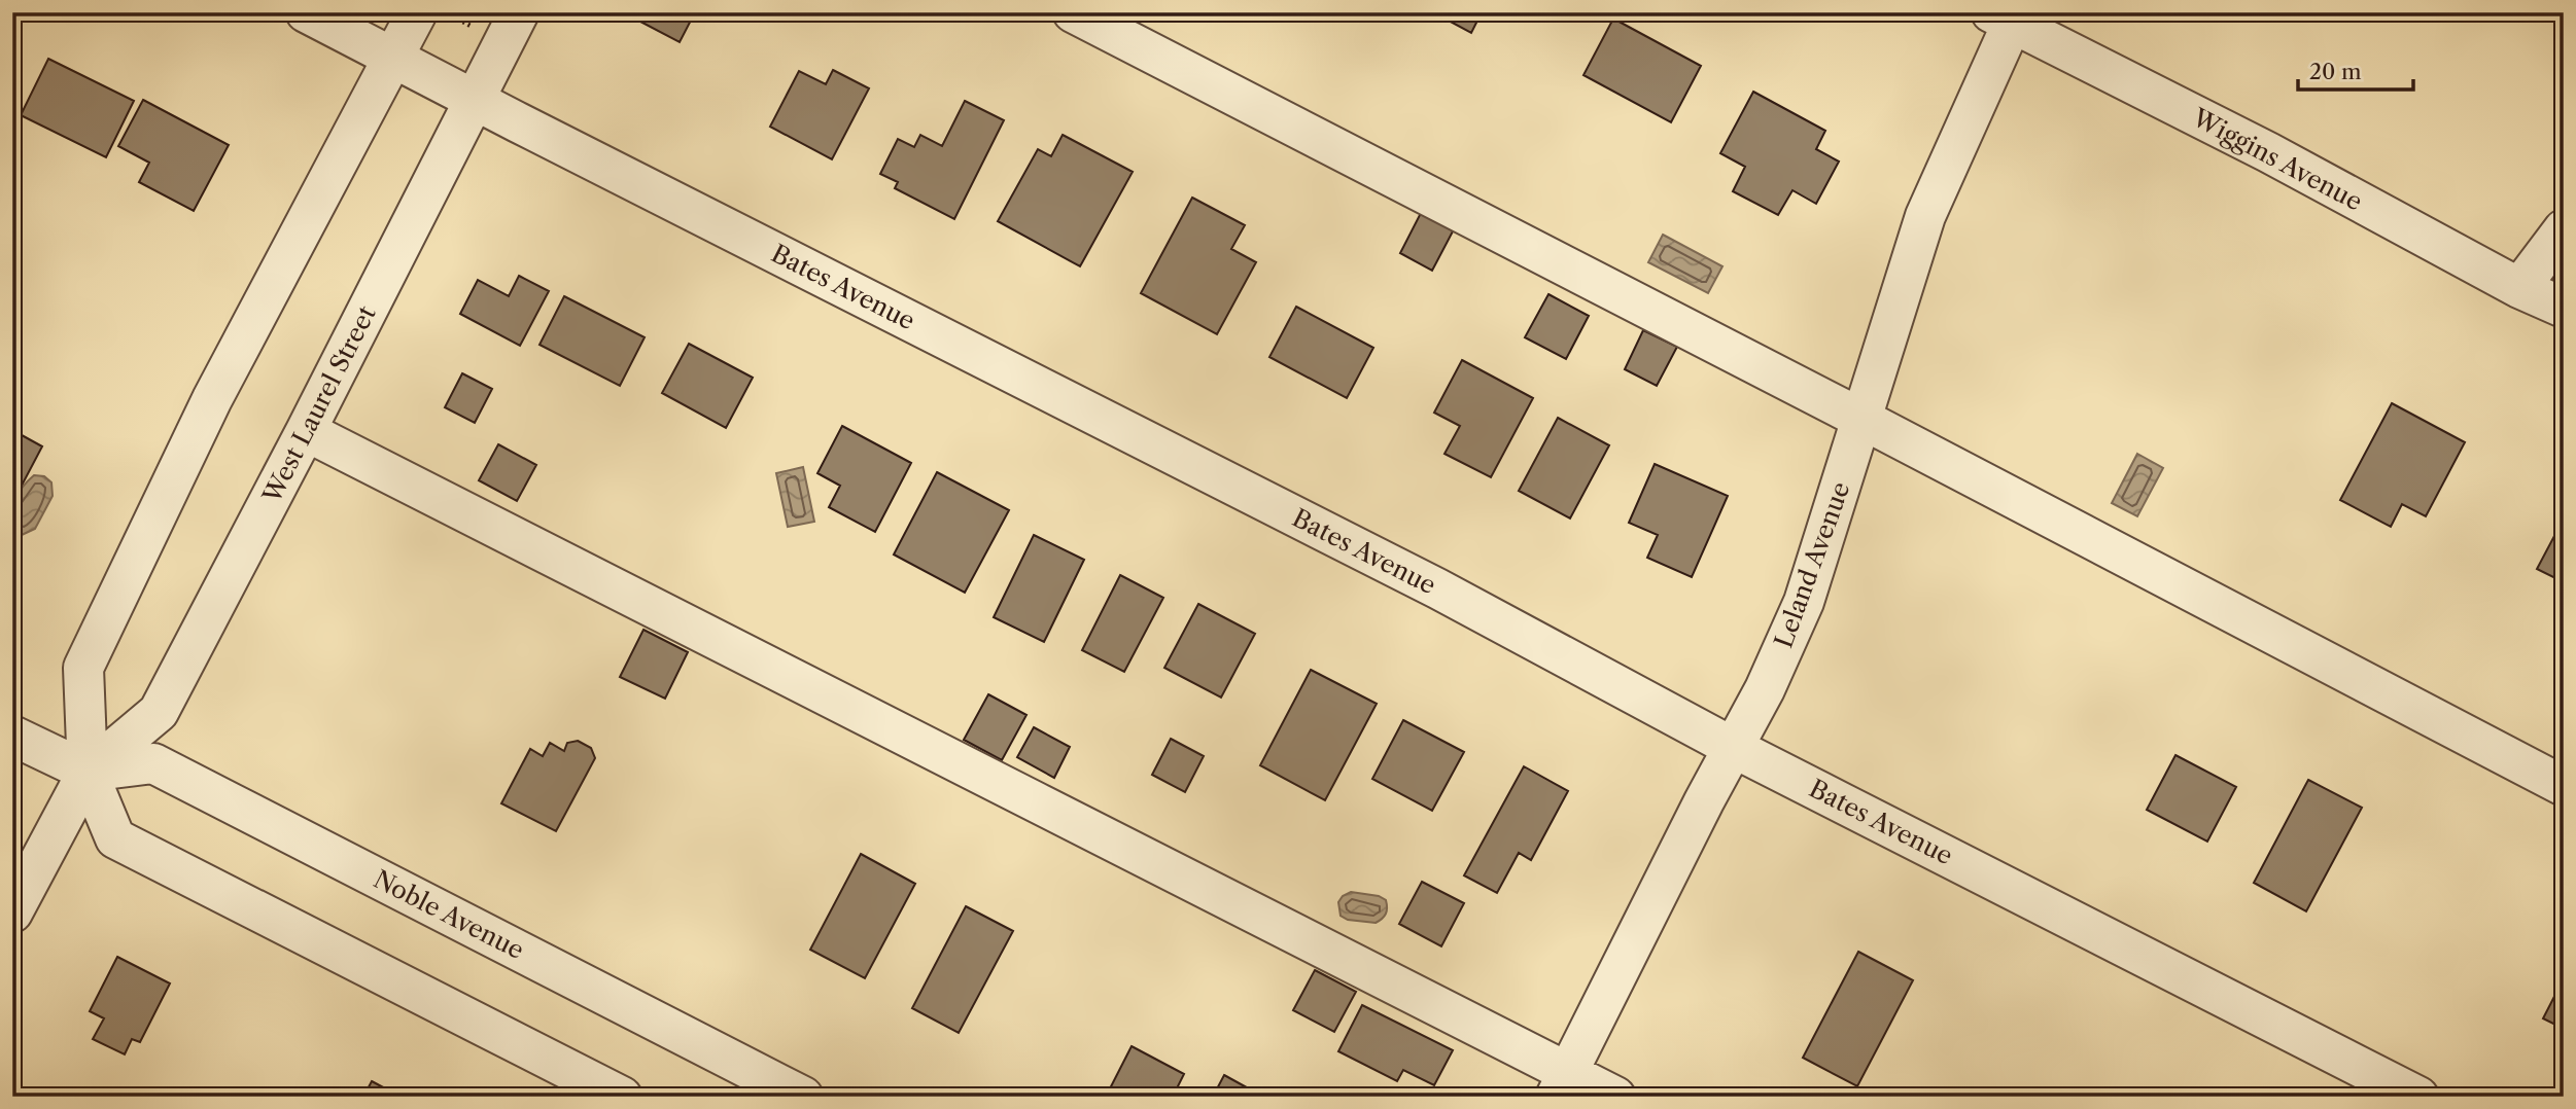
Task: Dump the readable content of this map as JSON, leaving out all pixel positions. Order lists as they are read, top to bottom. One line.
{"streets":{"street":["Wiggins Avenue","Bates Avenue","West Laurel Street","Leland Avenue","Noble Avenue"]},"crossings":[["Wiggins Avenue","Leland Avenue"],["Bates Avenue","West Laurel Street"],["Bates Avenue","Leland Avenue"],["West Laurel Street","Noble Avenue"]],"scale_bar":"20 m"}
